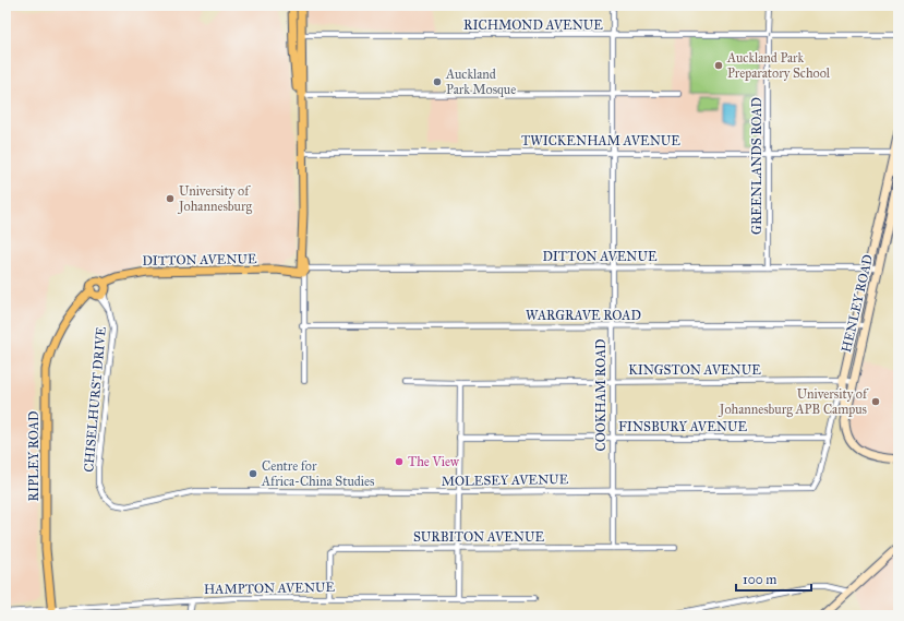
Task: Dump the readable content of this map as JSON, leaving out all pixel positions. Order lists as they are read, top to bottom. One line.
{"streets":{"main road":["DITTON AVENUE","HENLEY ROAD","RIPLEY ROAD"],"street":["RICHMOND AVENUE","TWICKENHAM AVENUE","GREENLANDS ROAD","WARGRAVE ROAD","KINGSTON AVENUE","COOKHAM ROAD","CHISELHURST DRIVE","FINSBURY AVENUE","MOLESEY AVENUE","SURBITON AVENUE","HAMPTON AVENUE"]},"crossings":[["RICHMOND AVENUE","GREENLANDS ROAD"],["RICHMOND AVENUE","COOKHAM ROAD"],["TWICKENHAM AVENUE","GREENLANDS ROAD"],["TWICKENHAM AVENUE","HENLEY ROAD"],["TWICKENHAM AVENUE","COOKHAM ROAD"],["GREENLANDS ROAD","DITTON AVENUE"],["DITTON AVENUE","HENLEY ROAD"],["DITTON AVENUE","COOKHAM ROAD"],["DITTON AVENUE","CHISELHURST DRIVE"],["DITTON AVENUE","RIPLEY ROAD"],["HENLEY ROAD","WARGRAVE ROAD"],["HENLEY ROAD","KINGSTON AVENUE"],["HENLEY ROAD","FINSBURY AVENUE"],["HENLEY ROAD","MOLESEY AVENUE"],["WARGRAVE ROAD","COOKHAM ROAD"],["KINGSTON AVENUE","COOKHAM ROAD"],["COOKHAM ROAD","FINSBURY AVENUE"],["COOKHAM ROAD","MOLESEY AVENUE"],["COOKHAM ROAD","SURBITON AVENUE"],["CHISELHURST DRIVE","RIPLEY ROAD"],["CHISELHURST DRIVE","MOLESEY AVENUE"],["RIPLEY ROAD","HAMPTON AVENUE"],["SURBITON AVENUE","HAMPTON AVENUE"]],"places":["Auckland Park Preparatory School","Auckland Park Mosque","University of Johannesburg","University of Johannesburg APB Campus","The View","Centre for Africa-China Studies"],"scale_bar":"100 m"}
